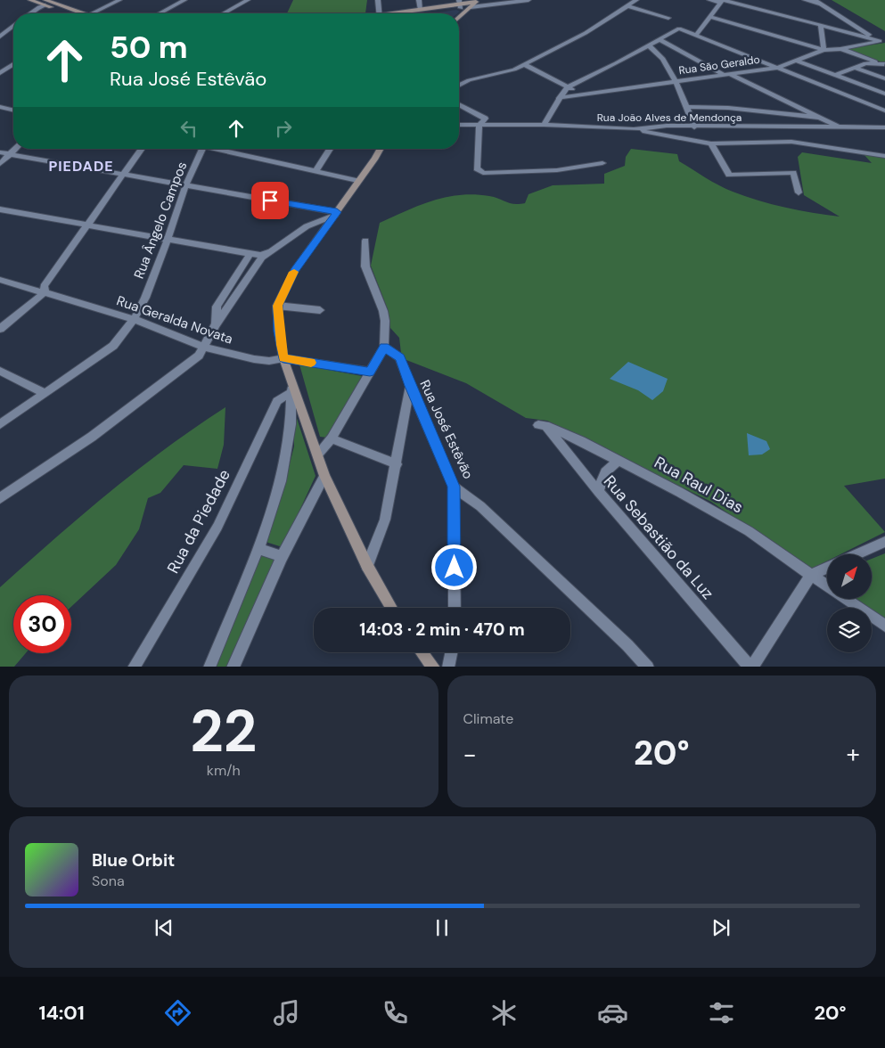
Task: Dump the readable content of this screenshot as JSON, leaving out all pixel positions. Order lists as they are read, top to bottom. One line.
{"streets":{"street":["Rua São Geraldo","Rua João Alves de Mendonça","Rua Ângelo Campos","Rua Geralda Novata","Rua José Estêvão","Rua Raul Dias","Rua da Piedade","Rua Sebastião da Luz"]},"crossings":[["Rua Ângelo Campos","Rua Geralda Novata"],["Rua Raul Dias","Rua Sebastião da Luz"]],"districts":["PIEDADE"],"north":"top right","page":{"turn":["50 m","Rua José Estêvão"],"limit":"30","trip":"14:03 · 2 min · 470 m","tile":[["22","km/h"],"Climate"],"heat":["−","20°","+"],"song":["Blue Orbit","Sona"],"tabs":["14:01","20°"]}}
